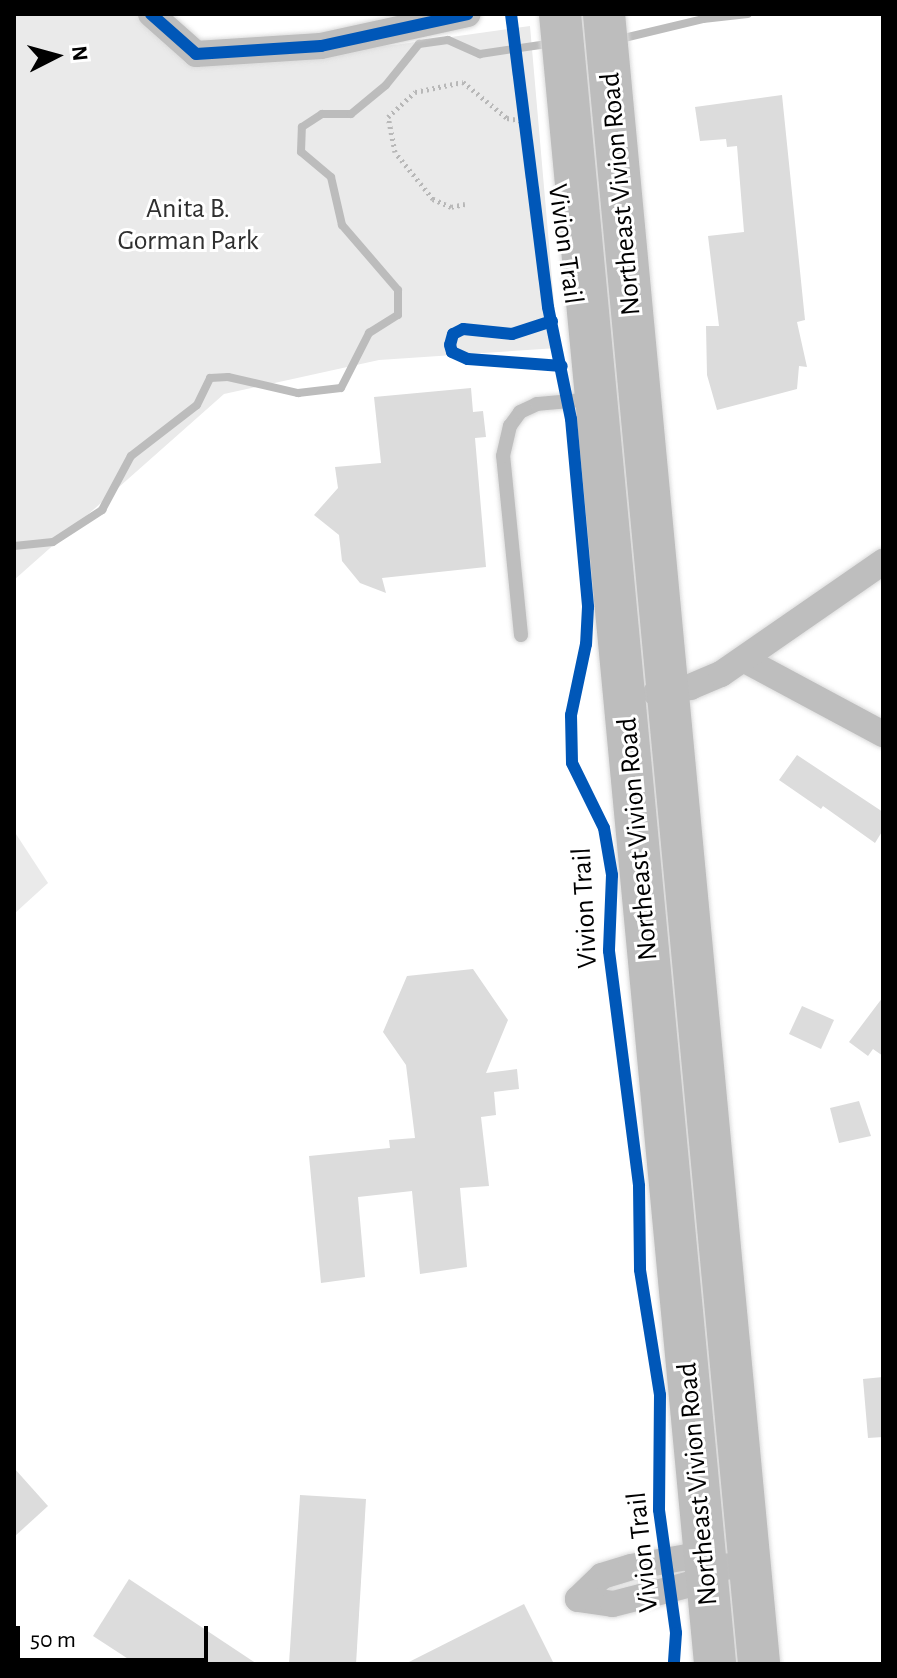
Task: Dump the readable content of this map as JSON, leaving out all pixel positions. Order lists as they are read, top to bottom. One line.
{"streets":{"main road":["Northeast Vivion Road"],"cycle path":["Vivion Trail"]},"parks":["Anita B. Gorman Park"],"scale_bar":"50 m","north":"right"}
